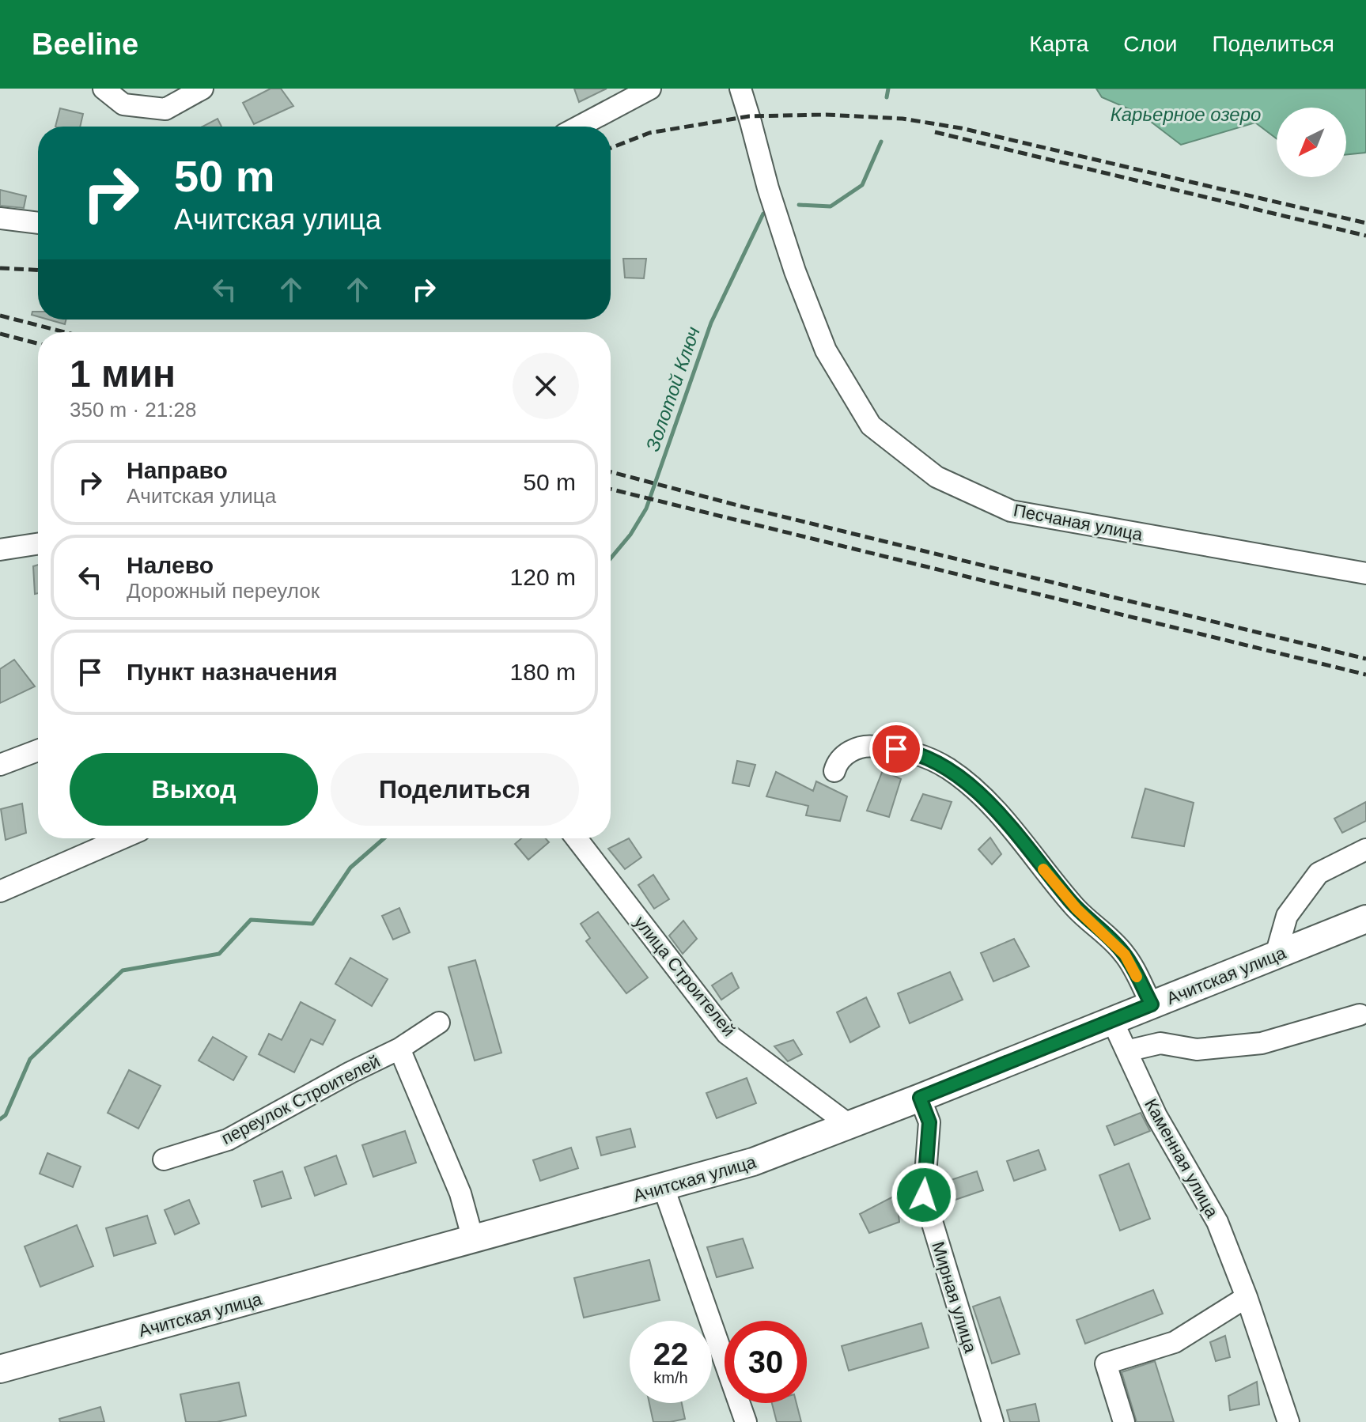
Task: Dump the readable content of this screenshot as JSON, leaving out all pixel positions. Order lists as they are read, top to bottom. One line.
{"streets":{"main road":["Ачитская улица"],"street":["Песчаная улица","улица Строителей","переулок Строителей","Каменная улица","Мирная улица"]},"crossings":[["Ачитская улица","улица Строителей"],["Ачитская улица","переулок Строителей"],["Ачитская улица","Каменная улица"],["Ачитская улица","Мирная улица"]],"water":["Карьерное озеро","Золотой Ключ"],"north":"bottom left","page":{"header":"Beeline","nav":["Карта","Слои","Поделиться"],"turn":["50 m","Ачитская улица"],"heading":["1 мин","350 m · 21:28"],"list":[{"name":"Направо","note":"Ачитская улица","value":"50 m"},{"name":"Налево","note":"Дорожный переулок","value":"120 m"},{"name":"Пункт назначения","value":"180 m"}],"buttons":["Выход","Поделиться"],"speed":"22 km/h","limit":"30"}}
